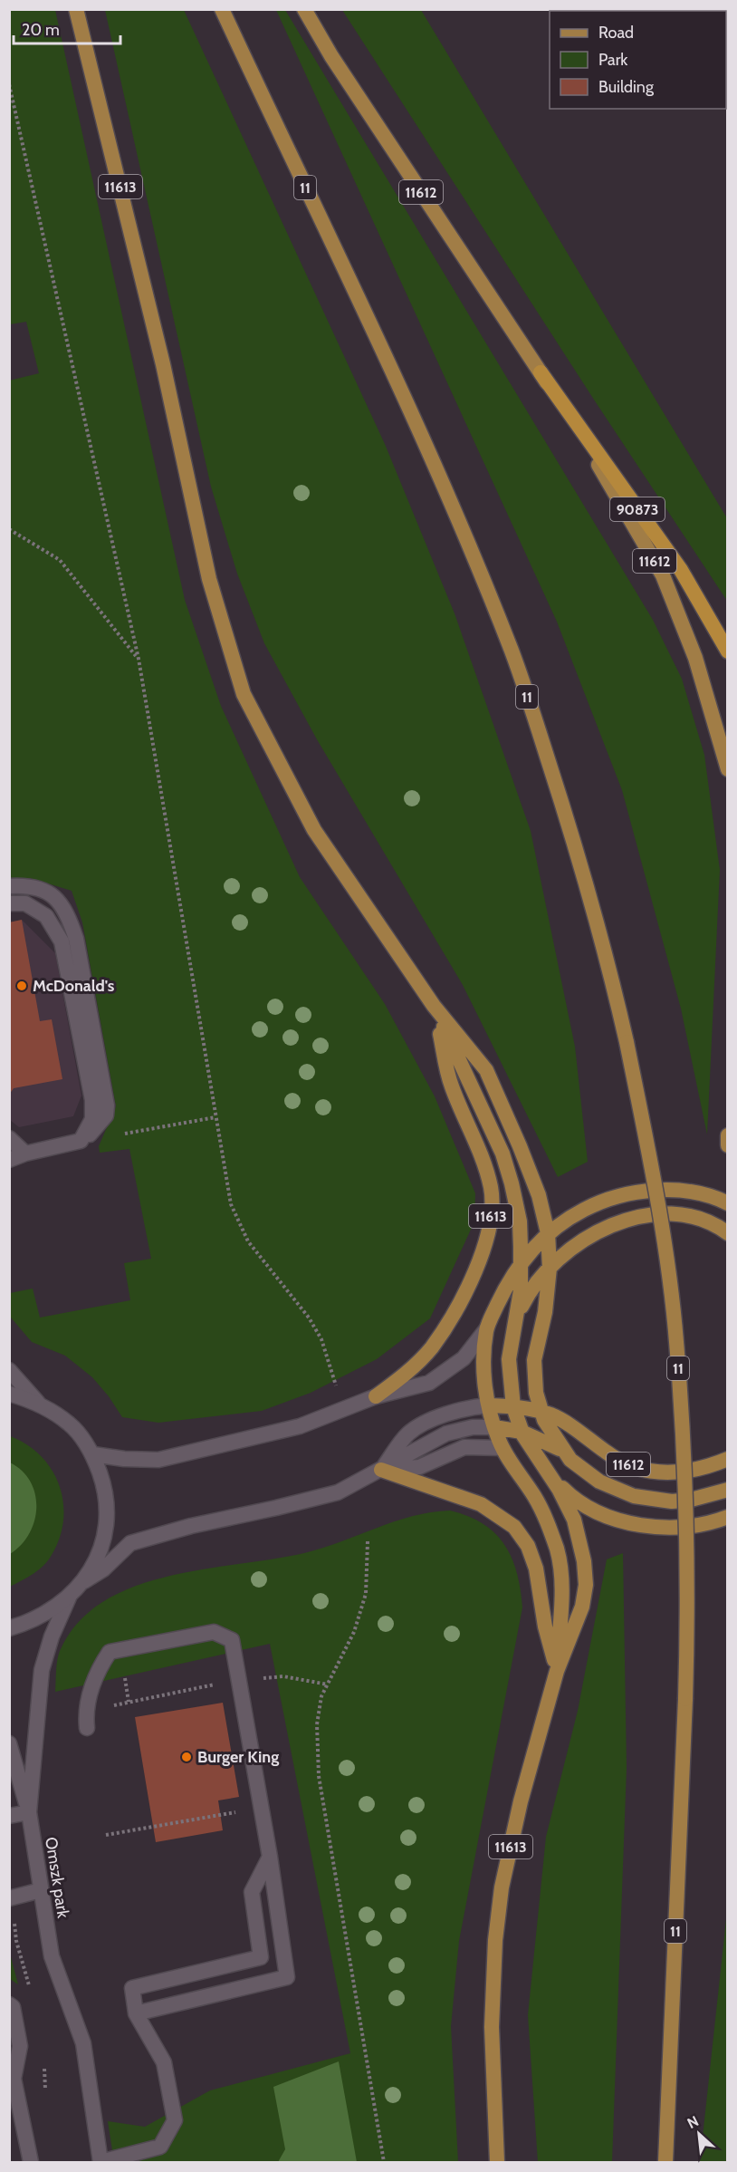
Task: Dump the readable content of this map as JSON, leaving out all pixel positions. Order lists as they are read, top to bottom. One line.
{"streets":{"highway":["90873"],"main road":["11613","11","11612"],"street":["Omszk park"]},"crossings":[["11613","11612"],["11612","90873"]],"places":["McDonald's","Burger King"],"legend":["Road","Park","Building"],"scale_bar":"20 m","north":"top left"}
